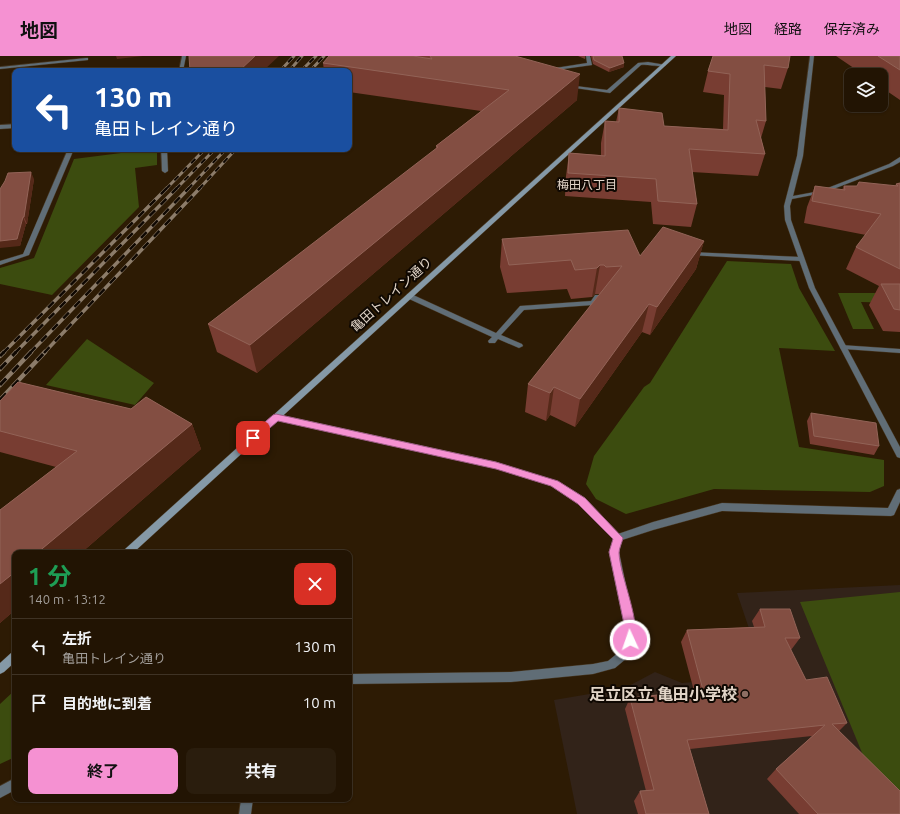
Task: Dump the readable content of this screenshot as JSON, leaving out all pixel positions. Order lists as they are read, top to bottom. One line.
{"streets":{"street":["亀田トレイン通り"]},"districts":["梅田八丁目"],"places":["足立区立 亀田小学校"],"page":{"header":"地図","nav":["地図","経路","保存済み"],"turn":["130 m","亀田トレイン通り"],"heading":["1 分","140 m · 13:12"],"list":[{"name":"左折","note":"亀田トレイン通り","value":"130 m"},{"name":"目的地に到着","value":"10 m"}],"buttons":["終了","共有"]}}
